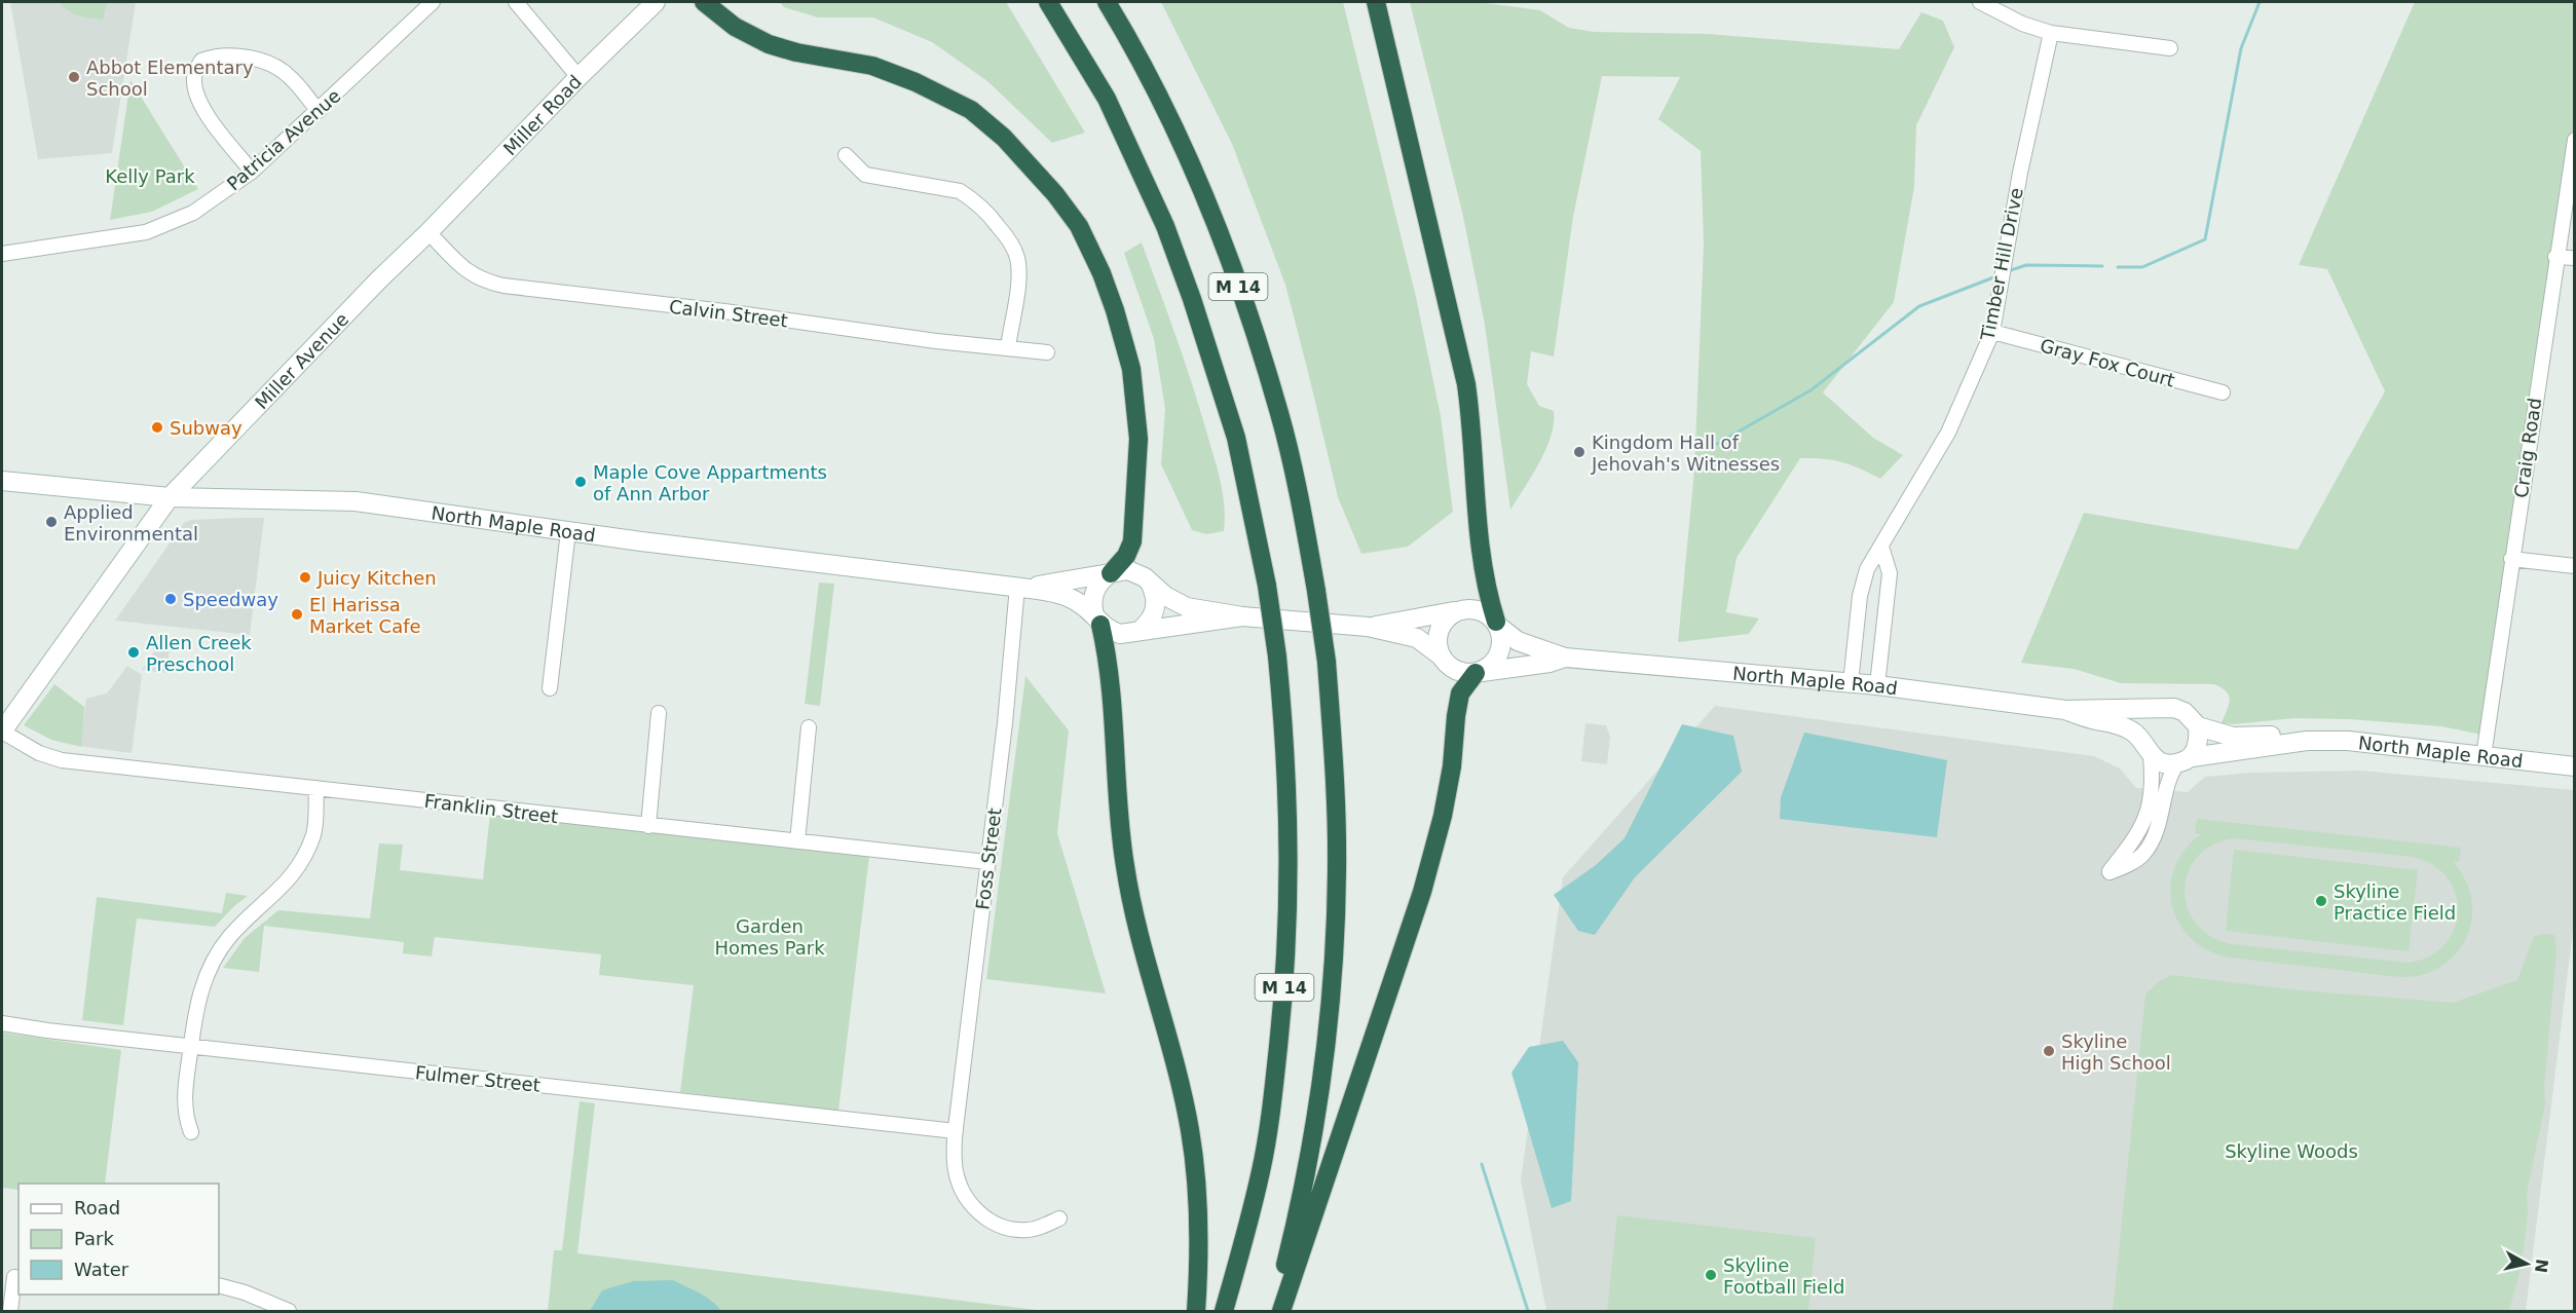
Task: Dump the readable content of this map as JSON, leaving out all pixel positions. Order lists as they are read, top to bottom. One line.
{"streets":{"highway":["M 14"],"main road":["Miller Road","Miller Avenue","North Maple Road"],"street":["Patricia Avenue","Timber Hill Drive","Calvin Street","Gray Fox Court","Craig Road","Franklin Street","Foss Street","Fulmer Street"]},"crossings":[["Miller Road","Calvin Street"],["Miller Road","Miller Avenue"],["Timber Hill Drive","Gray Fox Court"],["Timber Hill Drive","North Maple Road"],["Calvin Street","Miller Avenue"],["Miller Avenue","North Maple Road"],["Miller Avenue","Franklin Street"],["Craig Road","North Maple Road"],["North Maple Road","Foss Street"],["Franklin Street","Foss Street"],["Foss Street","Fulmer Street"]],"parks":["Kelly Park","Garden Homes Park","Skyline Woods"],"places":["Abbot Elementary School","Subway","Kingdom Hall of Jehovah's Witnesses","Maple Cove Appartments of Ann Arbor","Applied Environmental","Juicy Kitchen","Speedway","El Harissa Market Cafe","Allen Creek Preschool","Skyline Practice Field","Skyline High School","Skyline Football Field"],"legend":["Road","Park","Water"],"north":"right"}
